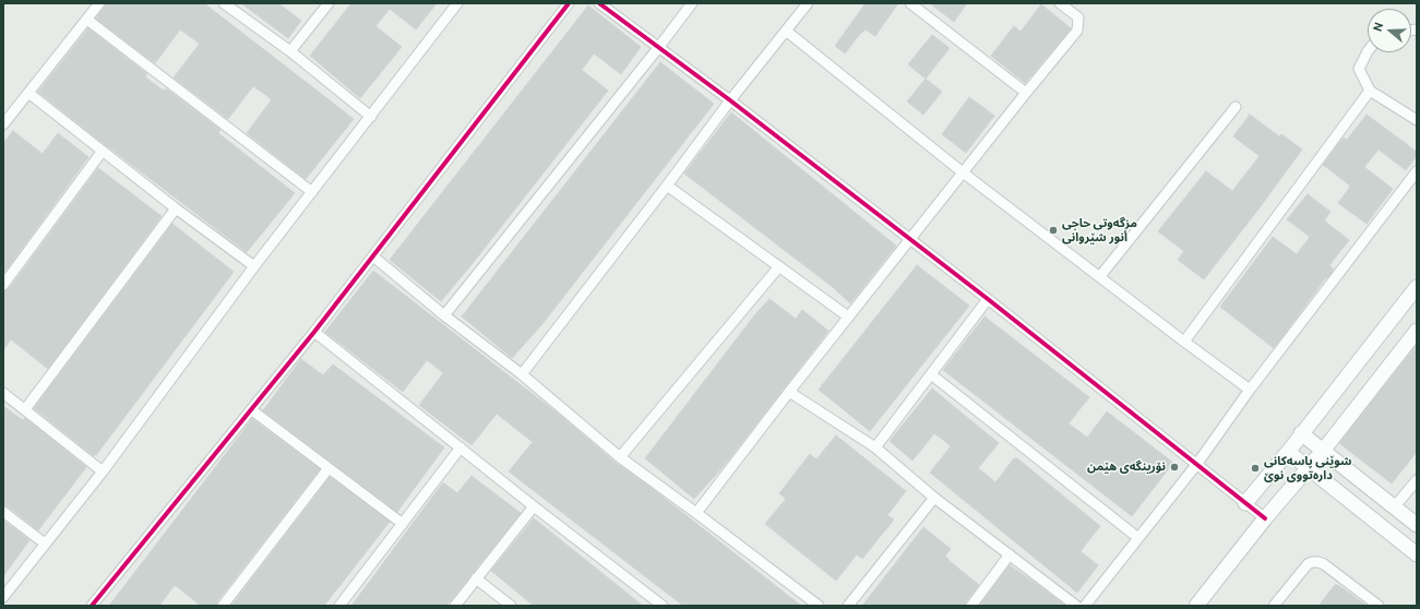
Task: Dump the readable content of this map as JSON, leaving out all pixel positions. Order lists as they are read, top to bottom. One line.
{"places":["مزگەوتی حاجی أنور شێروانی","نۆرینگه‌ی هێمن","شوێنی پاسەکانی دارەتووی نوێ"],"north":"left"}
